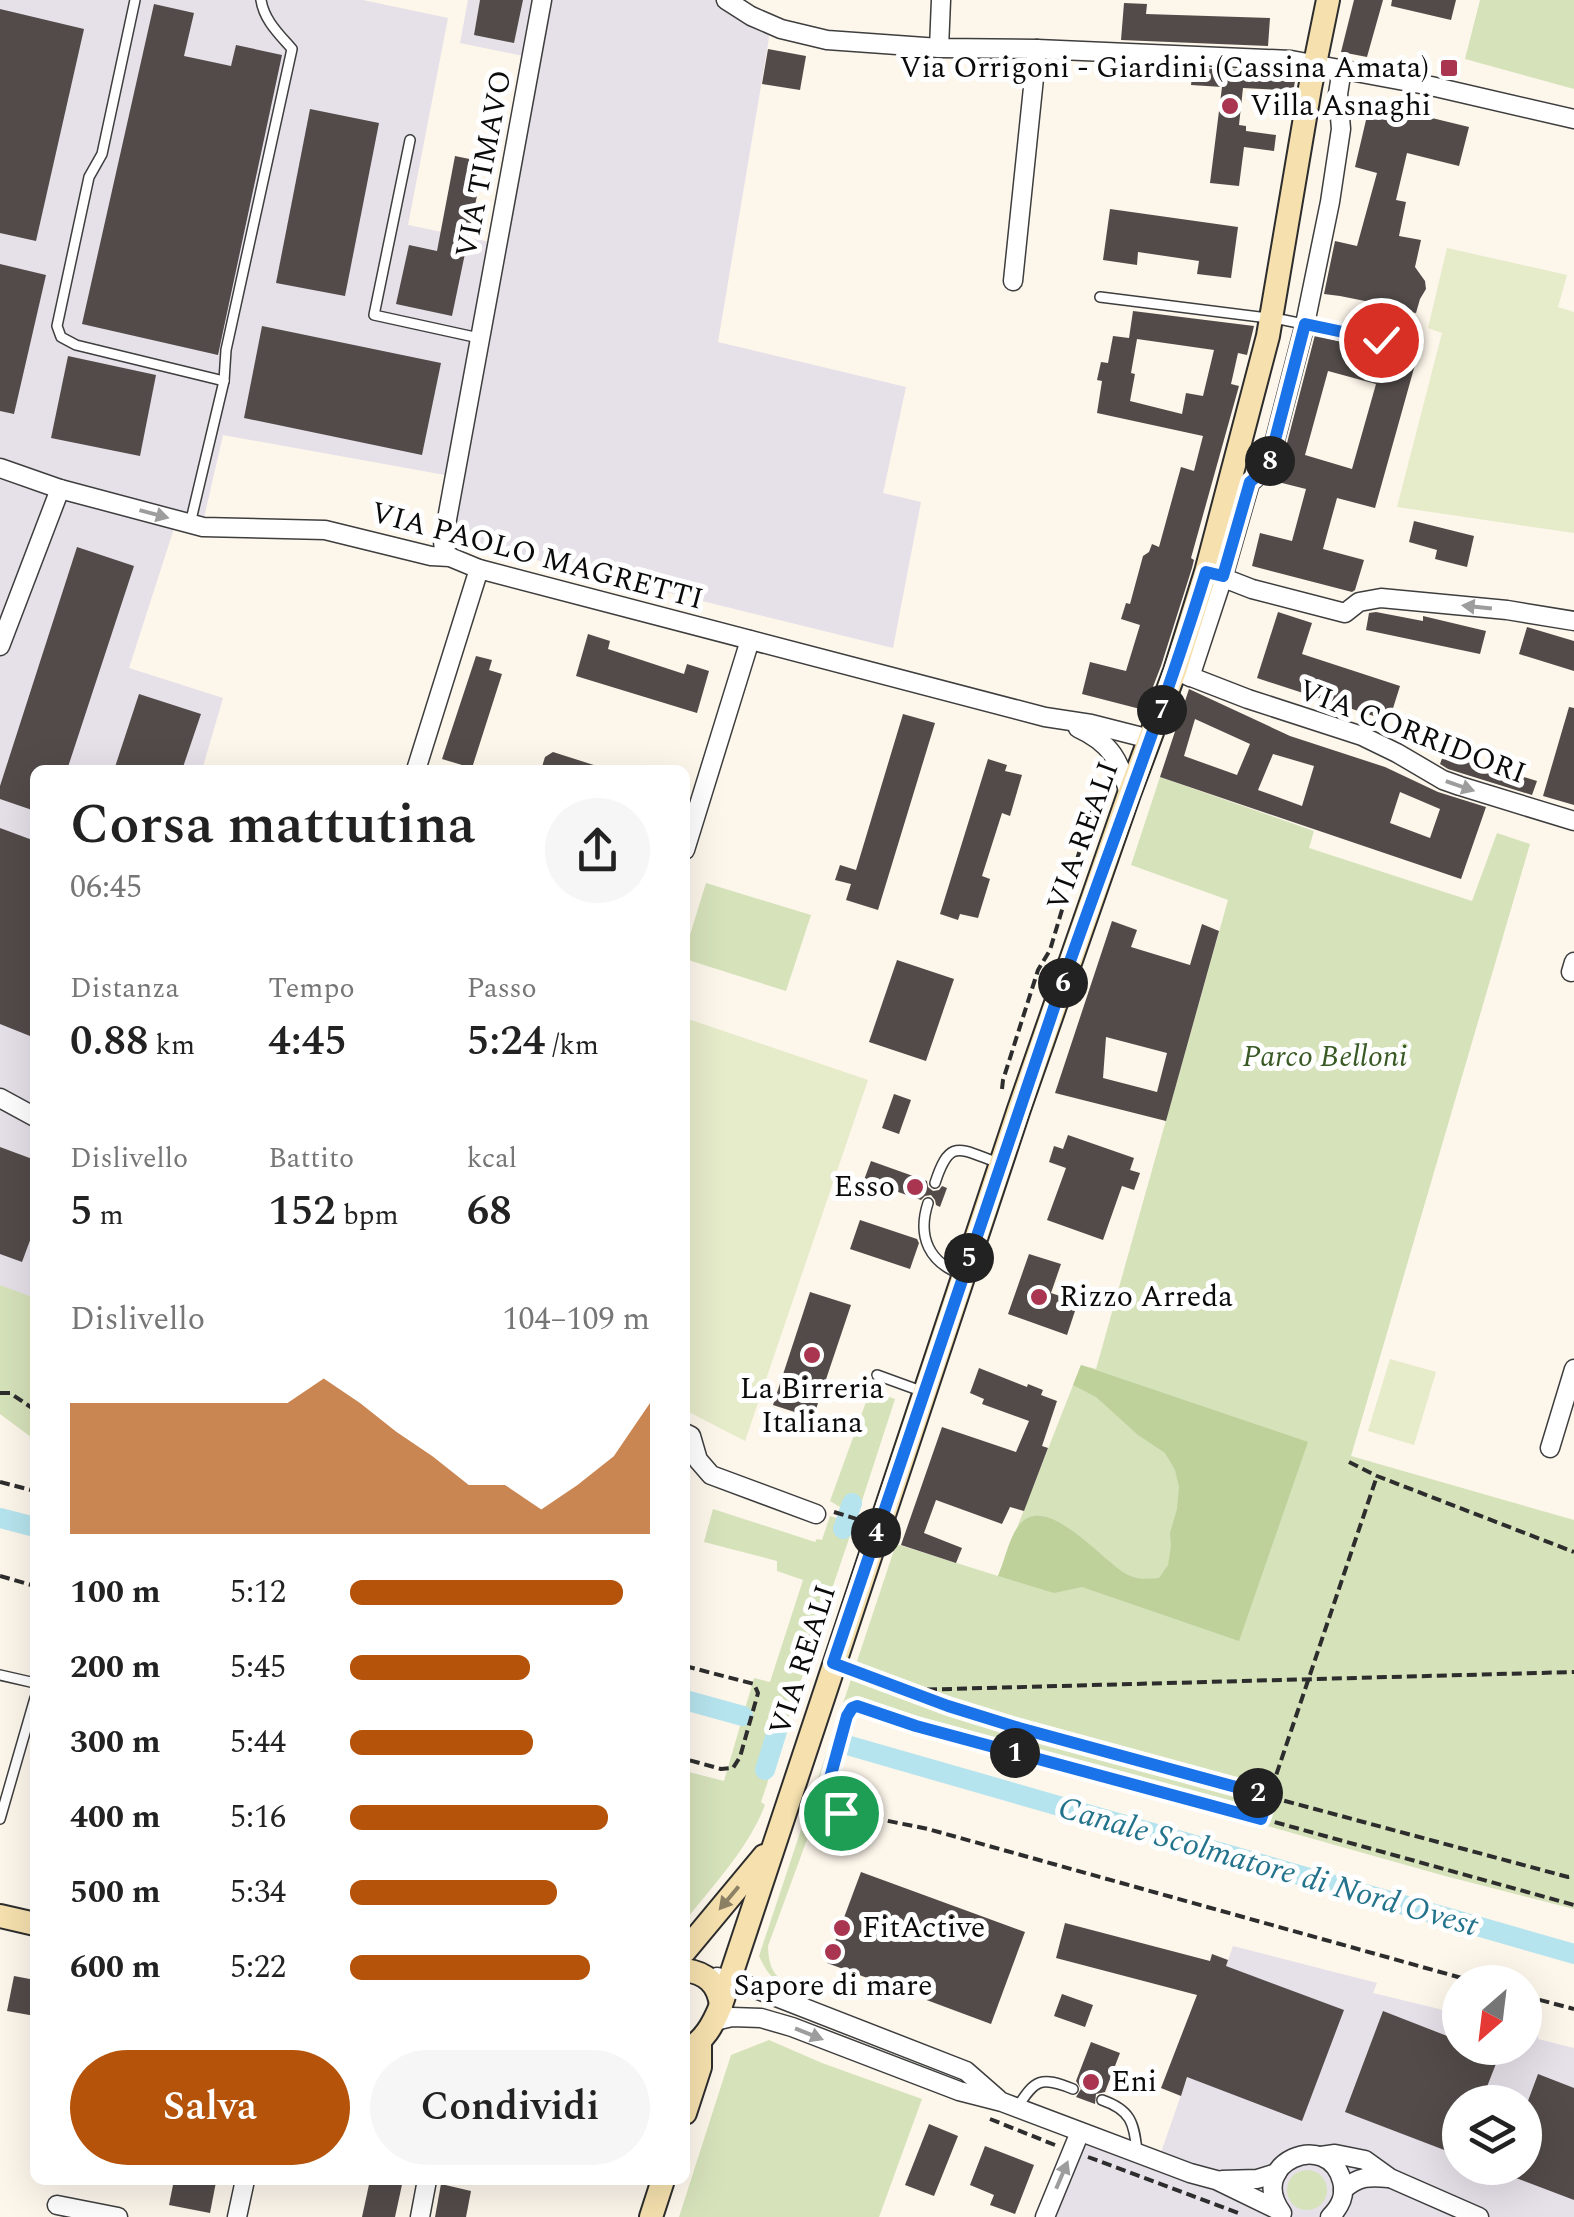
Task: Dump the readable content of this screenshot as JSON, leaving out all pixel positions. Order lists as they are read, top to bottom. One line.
{"streets":{"main road":["VIA REALI"],"street":["VIA TIMAVO","VIA PAOLO MAGRETTI","VIA CORRIDORI"]},"crossings":[["VIA TIMAVO","VIA PAOLO MAGRETTI"],["VIA PAOLO MAGRETTI","VIA REALI"],["VIA CORRIDORI","VIA REALI"]],"water":["Canale Scolmatore di Nord Ovest"],"parks":["Parco Belloni"],"places":{"transit":["Via Orrigoni - Giardini (Cassina Amata)"],"other":["Villa Asnaghi","Esso","Rizzo Arreda","La Birreria Italiana","FitActive","Sapore di mare","Eni"]},"north":"bottom left","page":{"pins":["8","7","6","5","4","1","2"],"heading":["Corsa mattutina","06:45"],"stats":[["Distanza","0.88 km"],["Tempo","4:45"],["Passo","5:24 /km"],["Dislivello","5 m"],["Battito","152 bpm"],["kcal","68"]],"chart":["Dislivello","104–109 m"],"list":[{"name":"100 m","note":"5:12"},{"name":"200 m","note":"5:45"},{"name":"300 m","note":"5:44"},{"name":"400 m","note":"5:16"},{"name":"500 m","note":"5:34"},{"name":"600 m","note":"5:22"}],"buttons":["Salva","Condividi"]}}
